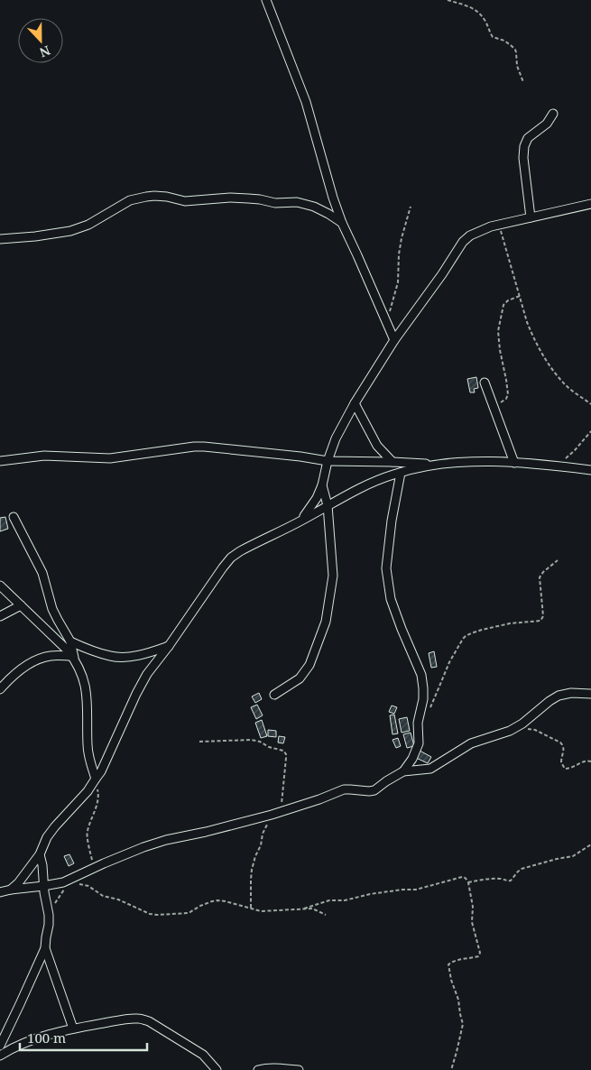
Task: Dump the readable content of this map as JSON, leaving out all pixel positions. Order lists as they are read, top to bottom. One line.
{"scale_bar":"100 m","north":"bottom"}
